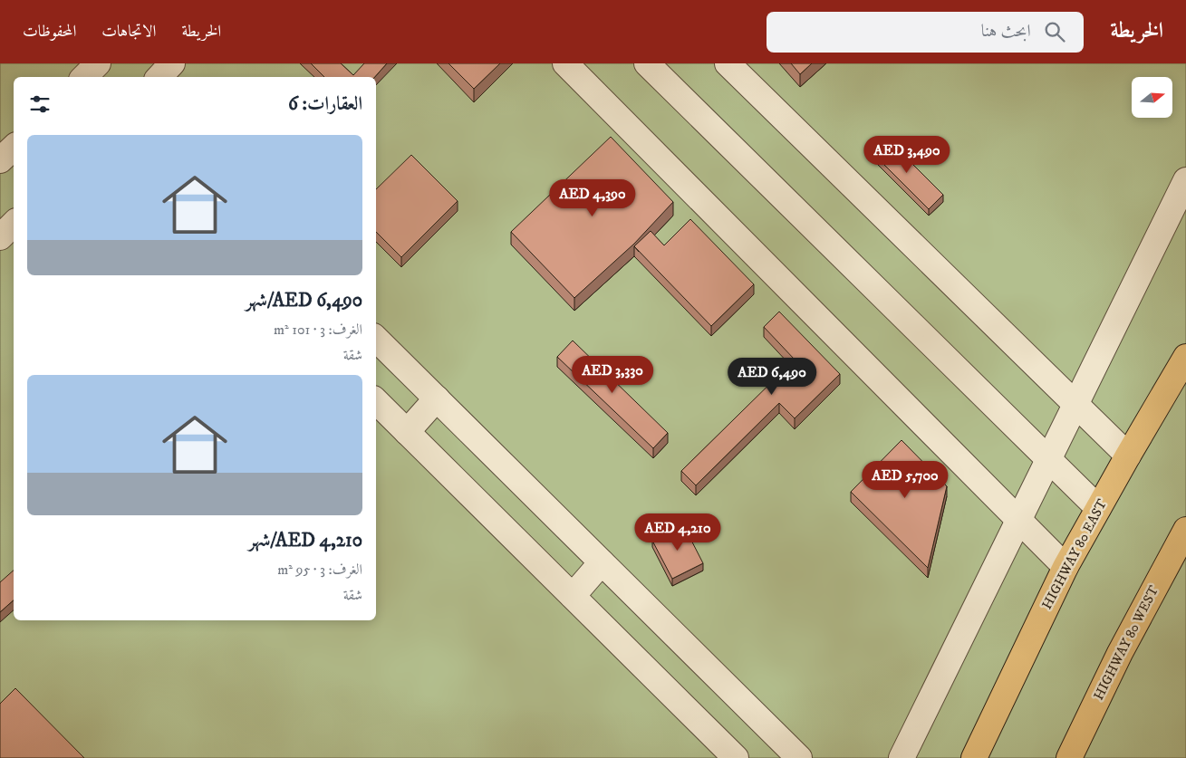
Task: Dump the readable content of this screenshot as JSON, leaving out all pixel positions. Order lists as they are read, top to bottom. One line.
{"streets":{"highway":["HIGHWAY 80 EAST","HIGHWAY 80 WEST"]},"north":"right","page":{"header":"الخريطة","search":"ابحث هنا","nav":["الخريطة","الاتجاهات","المحفوظات"],"heading":"العقارات: 6","list":[{"name":"AED 6,490/شهر","note":"الغرف: 3 · 101 m² · شقة"},{"name":"AED 4,210/شهر","note":"الغرف: 3 · 95 m² · شقة"}],"price":["AED 3,490","AED 4,390","AED 3,330","AED 6,490","AED 5,700","AED 4,210"]}}
